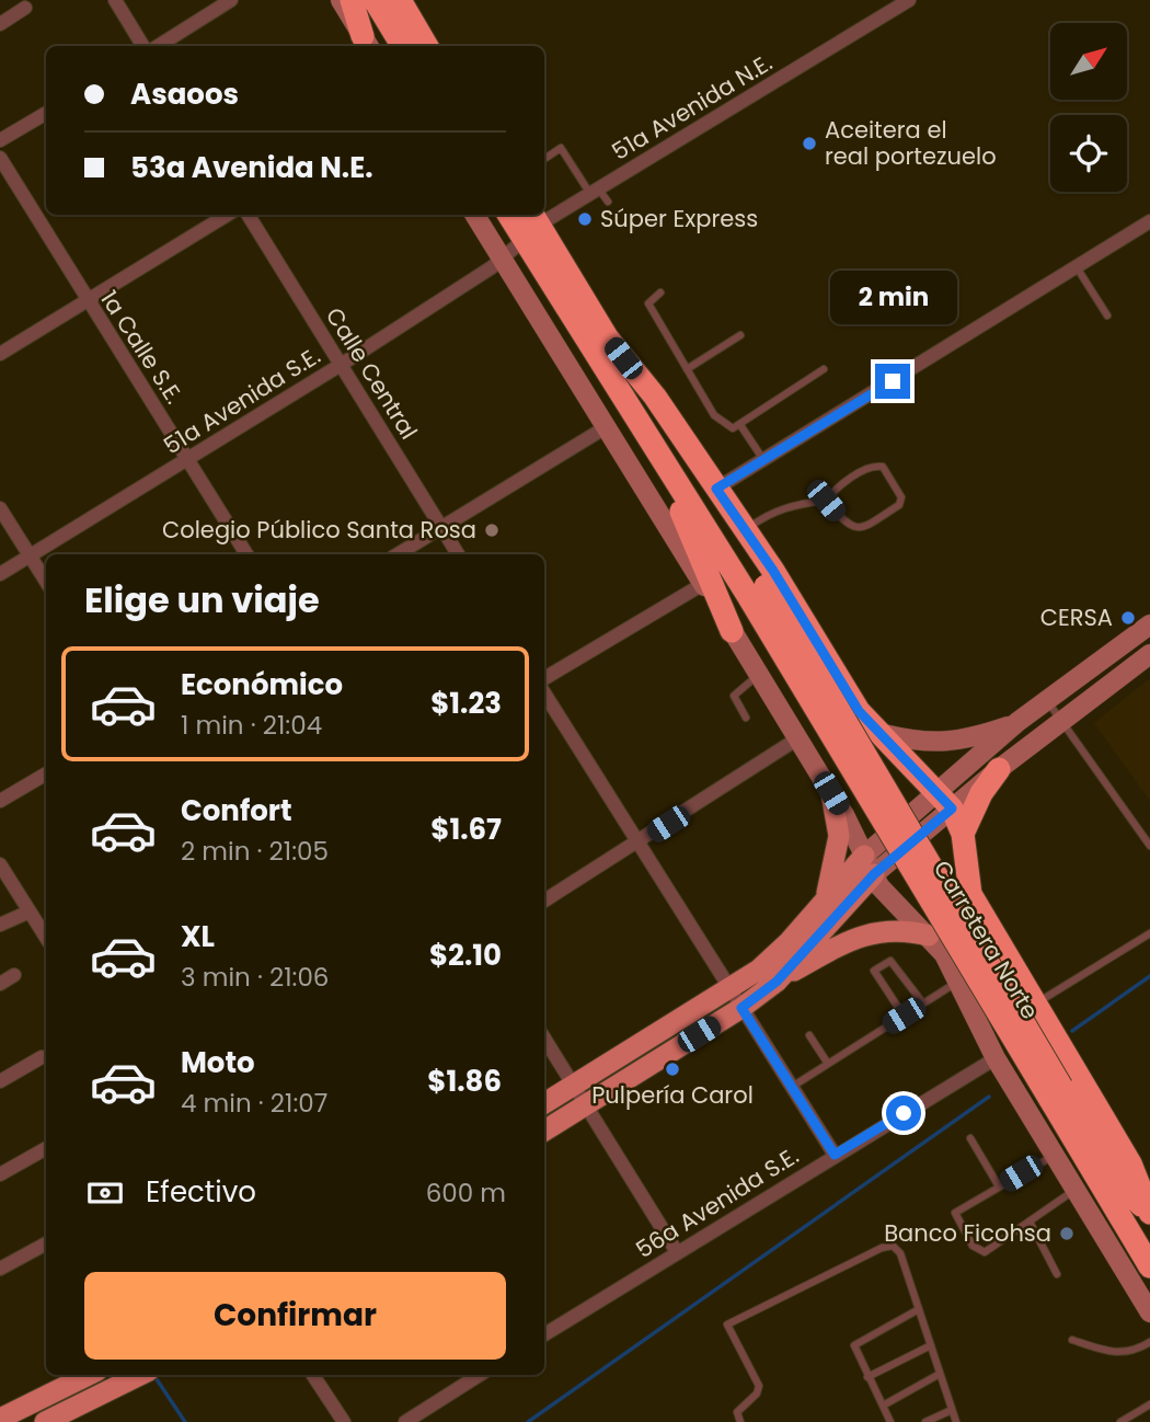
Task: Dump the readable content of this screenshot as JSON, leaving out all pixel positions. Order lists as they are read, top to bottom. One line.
{"streets":{"highway":["Carretera Norte"],"street":["51a Avenida N.E.","1a Calle S.E.","Calle Central","51a Avenida S.E.","56a Avenida S.E."]},"crossings":[["51a Avenida N.E.","51a Avenida S.E."],["51a Avenida N.E.","Carretera Norte"],["1a Calle S.E.","51a Avenida S.E."],["Calle Central","51a Avenida S.E."]],"places":["Aceitera el real portezuelo","Súper Express","Colegio Público Santa Rosa","CERSA","Pulpería Carol","Banco Ficohsa"],"north":"top right","page":{"banner":["Asaoos","53a Avenida N.E."],"bubble":"2 min","heading":"Elige un viaje","list":[{"name":"Económico","note":"1 min · 21:04","value":"$1.23"},{"name":"Confort","note":"2 min · 21:05","value":"$1.67"},{"name":"XL","note":"3 min · 21:06","value":"$2.10"},{"name":"Moto","note":"4 min · 21:07","value":"$1.86"}],"pay":["Efectivo","600 m"],"buttons":"Confirmar"}}
